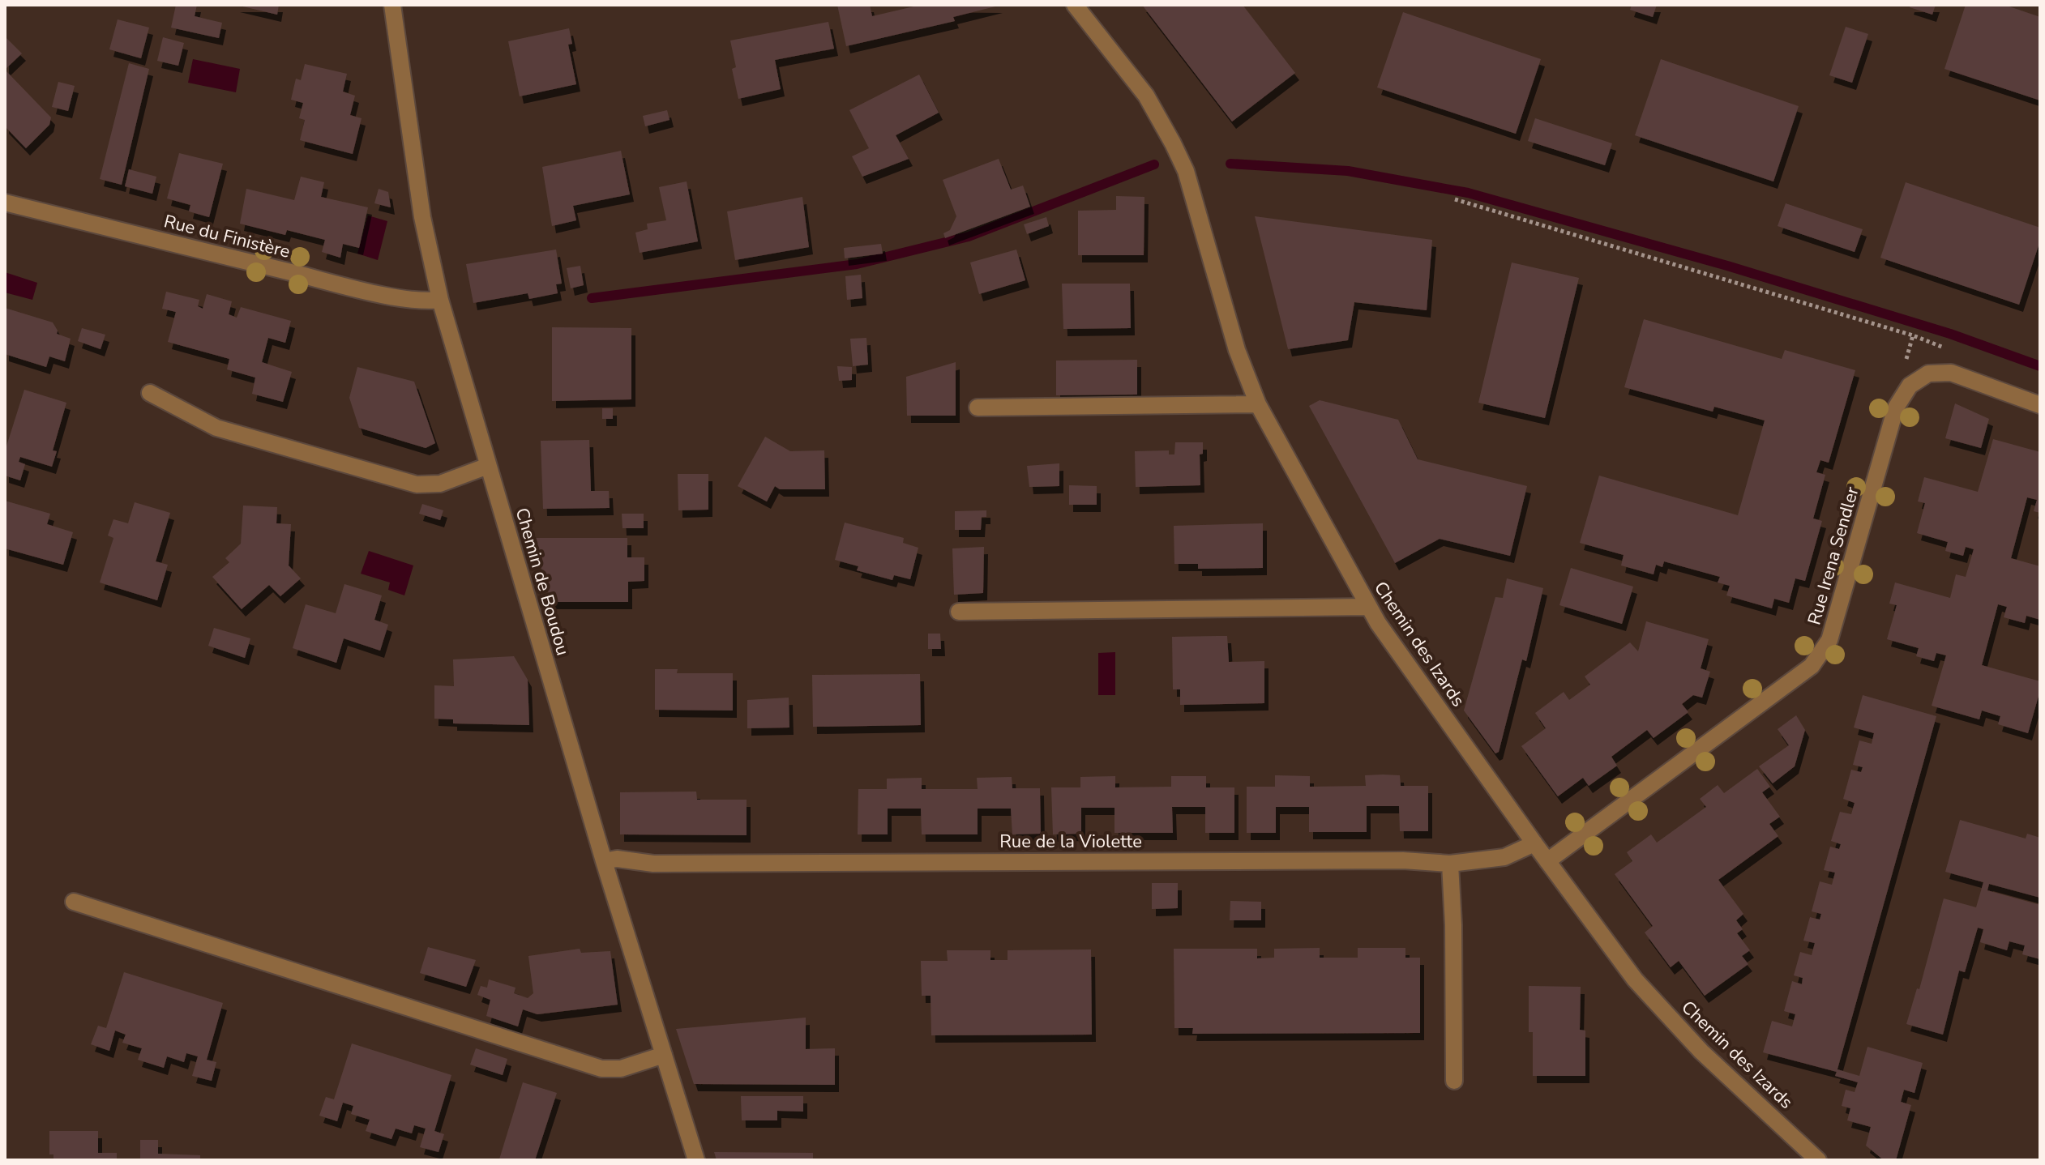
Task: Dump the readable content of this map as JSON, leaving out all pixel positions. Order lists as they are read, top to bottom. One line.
{"streets":{"street":["Rue du Finistère","Rue Irena Sendler","Chemin de Boudou","Chemin des Izards","Rue de la Violette"]},"crossings":[["Rue du Finistère","Chemin de Boudou"],["Rue Irena Sendler","Chemin des Izards"],["Chemin de Boudou","Rue de la Violette"],["Chemin des Izards","Rue de la Violette"]]}
